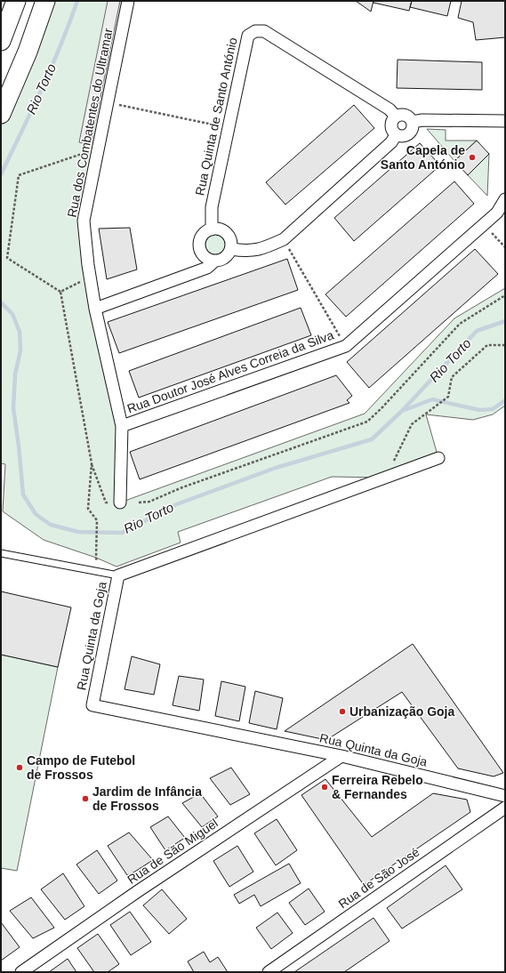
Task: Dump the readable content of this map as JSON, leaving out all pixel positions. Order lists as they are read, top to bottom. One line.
{"streets":{"street":["Rua Quinta de Santo António","Rua dos Combatentes do Ultramar","Rua Doutor José Alves Correia da Silva","Rua Quinta da Goja","Rua de São Miguel","Rua de São José"]},"crossings":[["Rua dos Combatentes do Ultramar","Rua Doutor José Alves Correia da Silva"],["Rua Quinta da Goja","Rua de São Miguel"]],"water":["Rio Torto"],"places":["Capela de Santo António","Urbanização Goja","Campo de Futebol de Frossos","Ferreira Rebelo & Fernandes","Jardim de Infância de Frossos"]}
